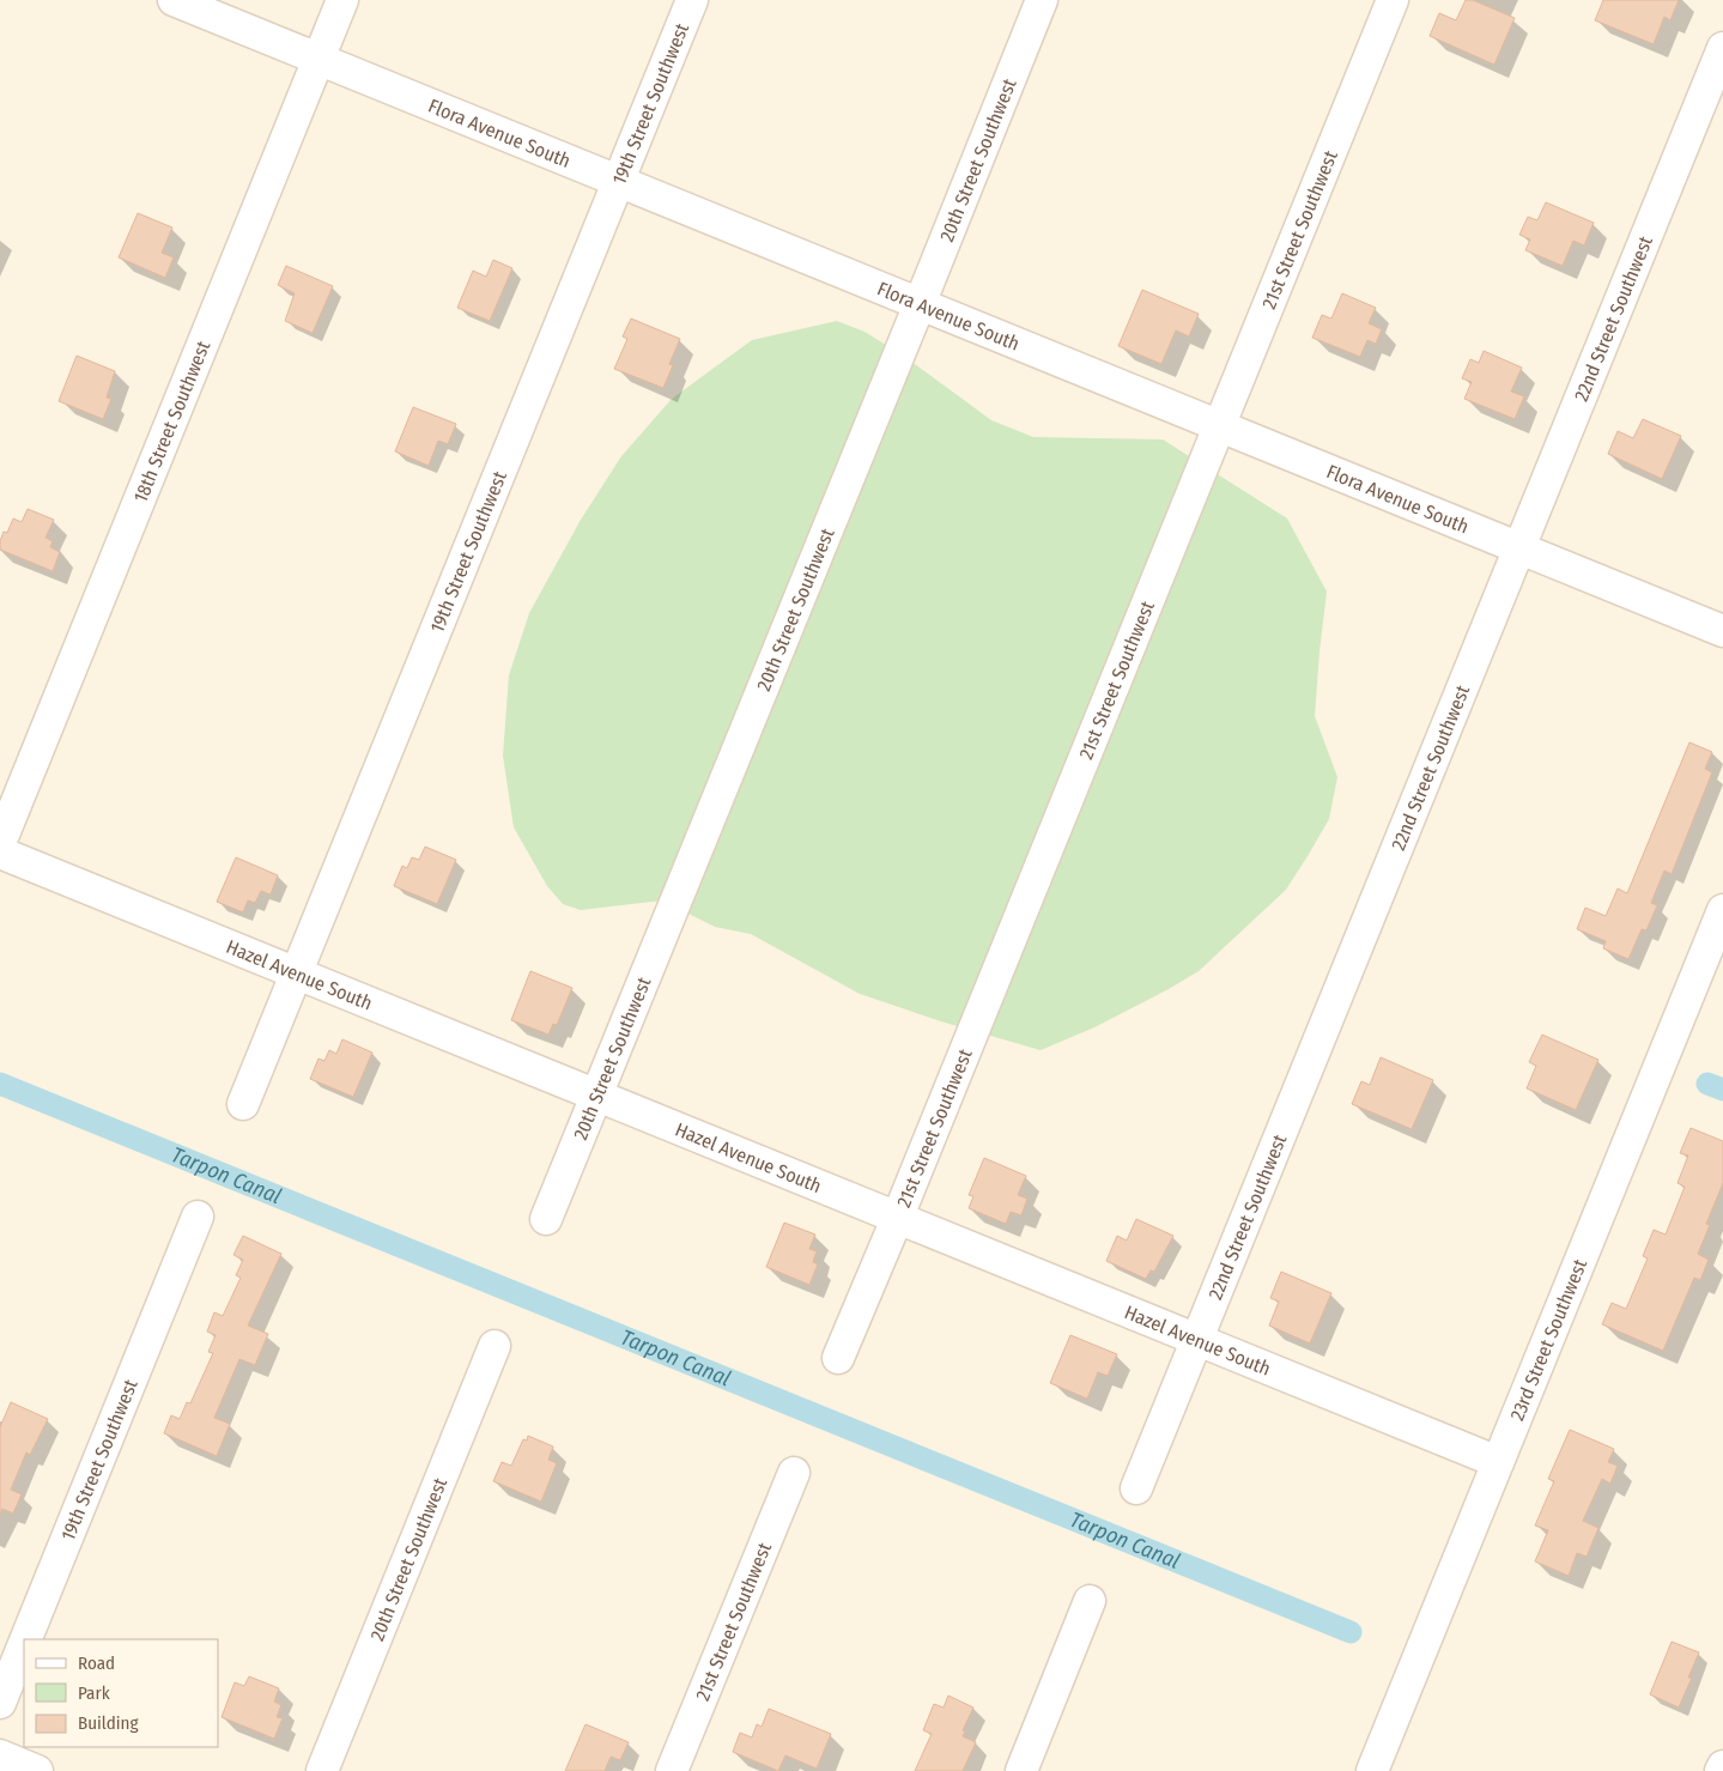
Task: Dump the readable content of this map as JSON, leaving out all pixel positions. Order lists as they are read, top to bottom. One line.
{"streets":{"street":["19th Street Southwest","Flora Avenue South","20th Street Southwest","21st Street Southwest","22nd Street Southwest","18th Street Southwest","Hazel Avenue South","23rd Street Southwest"]},"crossings":[["19th Street Southwest","Flora Avenue South"],["19th Street Southwest","Hazel Avenue South"],["Flora Avenue South","20th Street Southwest"],["Flora Avenue South","21st Street Southwest"],["Flora Avenue South","22nd Street Southwest"],["Flora Avenue South","18th Street Southwest"],["20th Street Southwest","Hazel Avenue South"],["21st Street Southwest","Hazel Avenue South"],["22nd Street Southwest","Hazel Avenue South"],["Hazel Avenue South","23rd Street Southwest"]],"water":["Tarpon Canal"],"legend":["Road","Park","Building"]}
